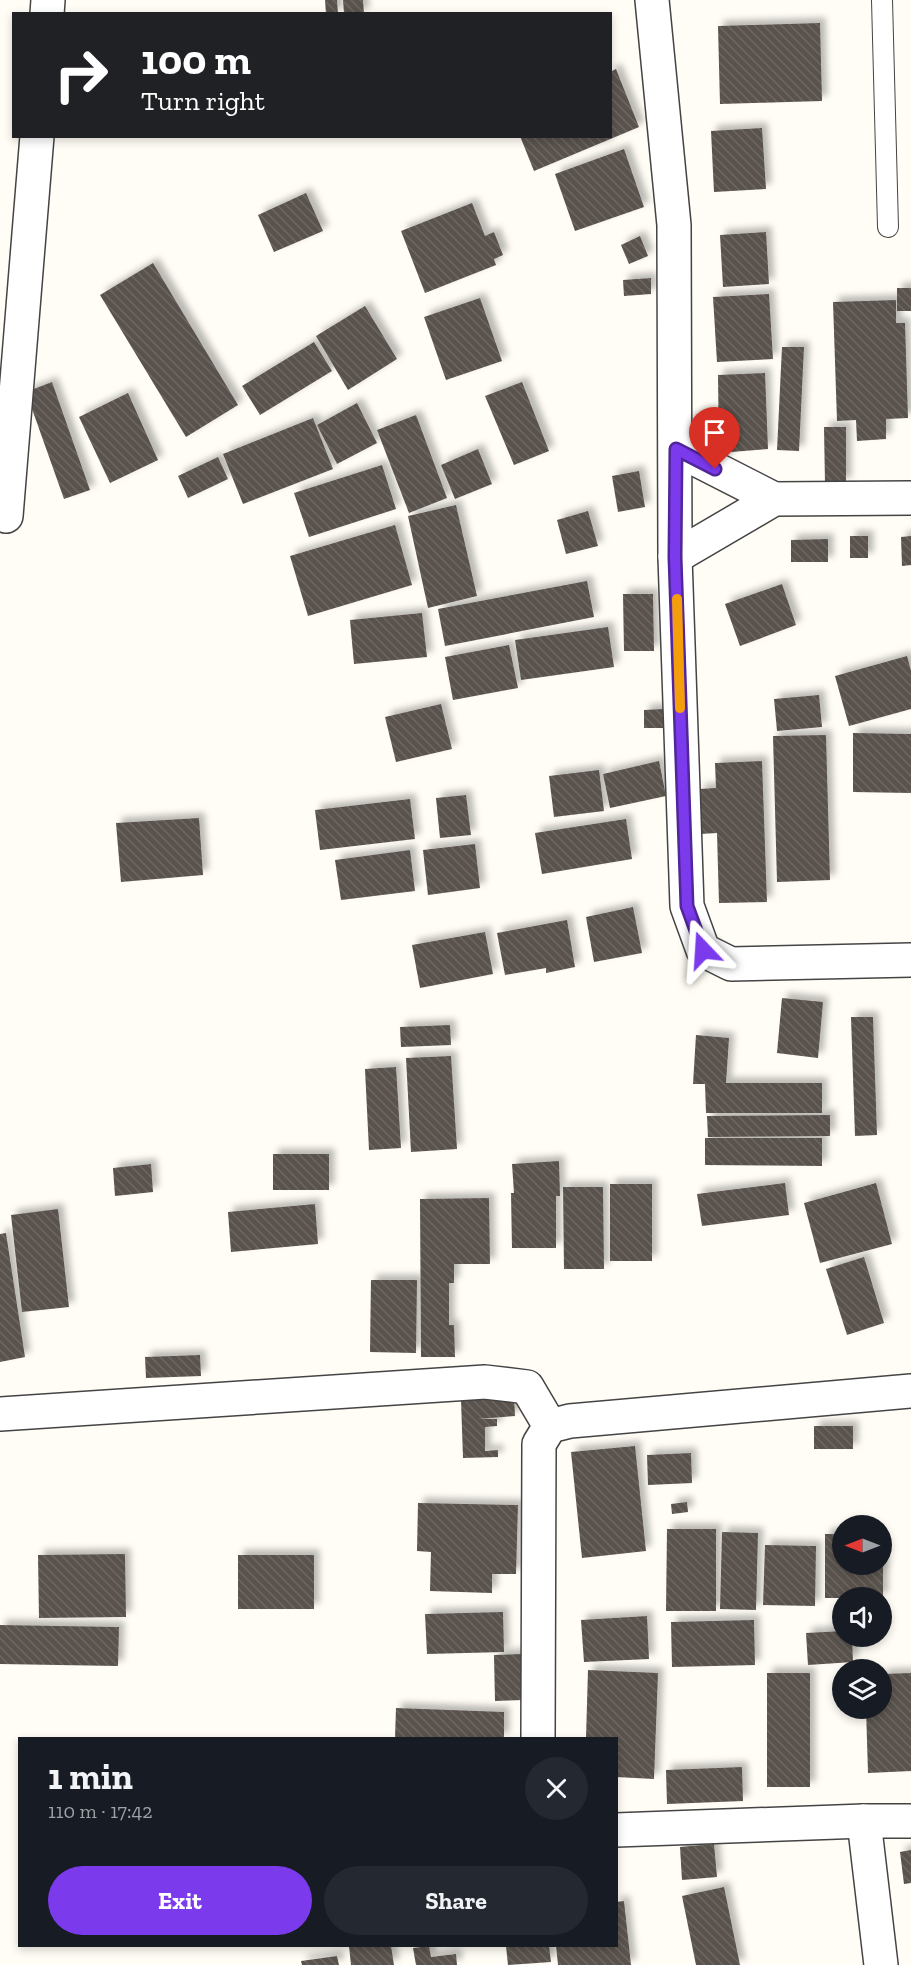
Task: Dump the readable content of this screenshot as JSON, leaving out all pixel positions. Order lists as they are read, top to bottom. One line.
{"north":"left","page":{"turn":["100 m","Turn right"],"heading":["1 min","110 m · 17:42"],"buttons":["Exit","Share"]}}
